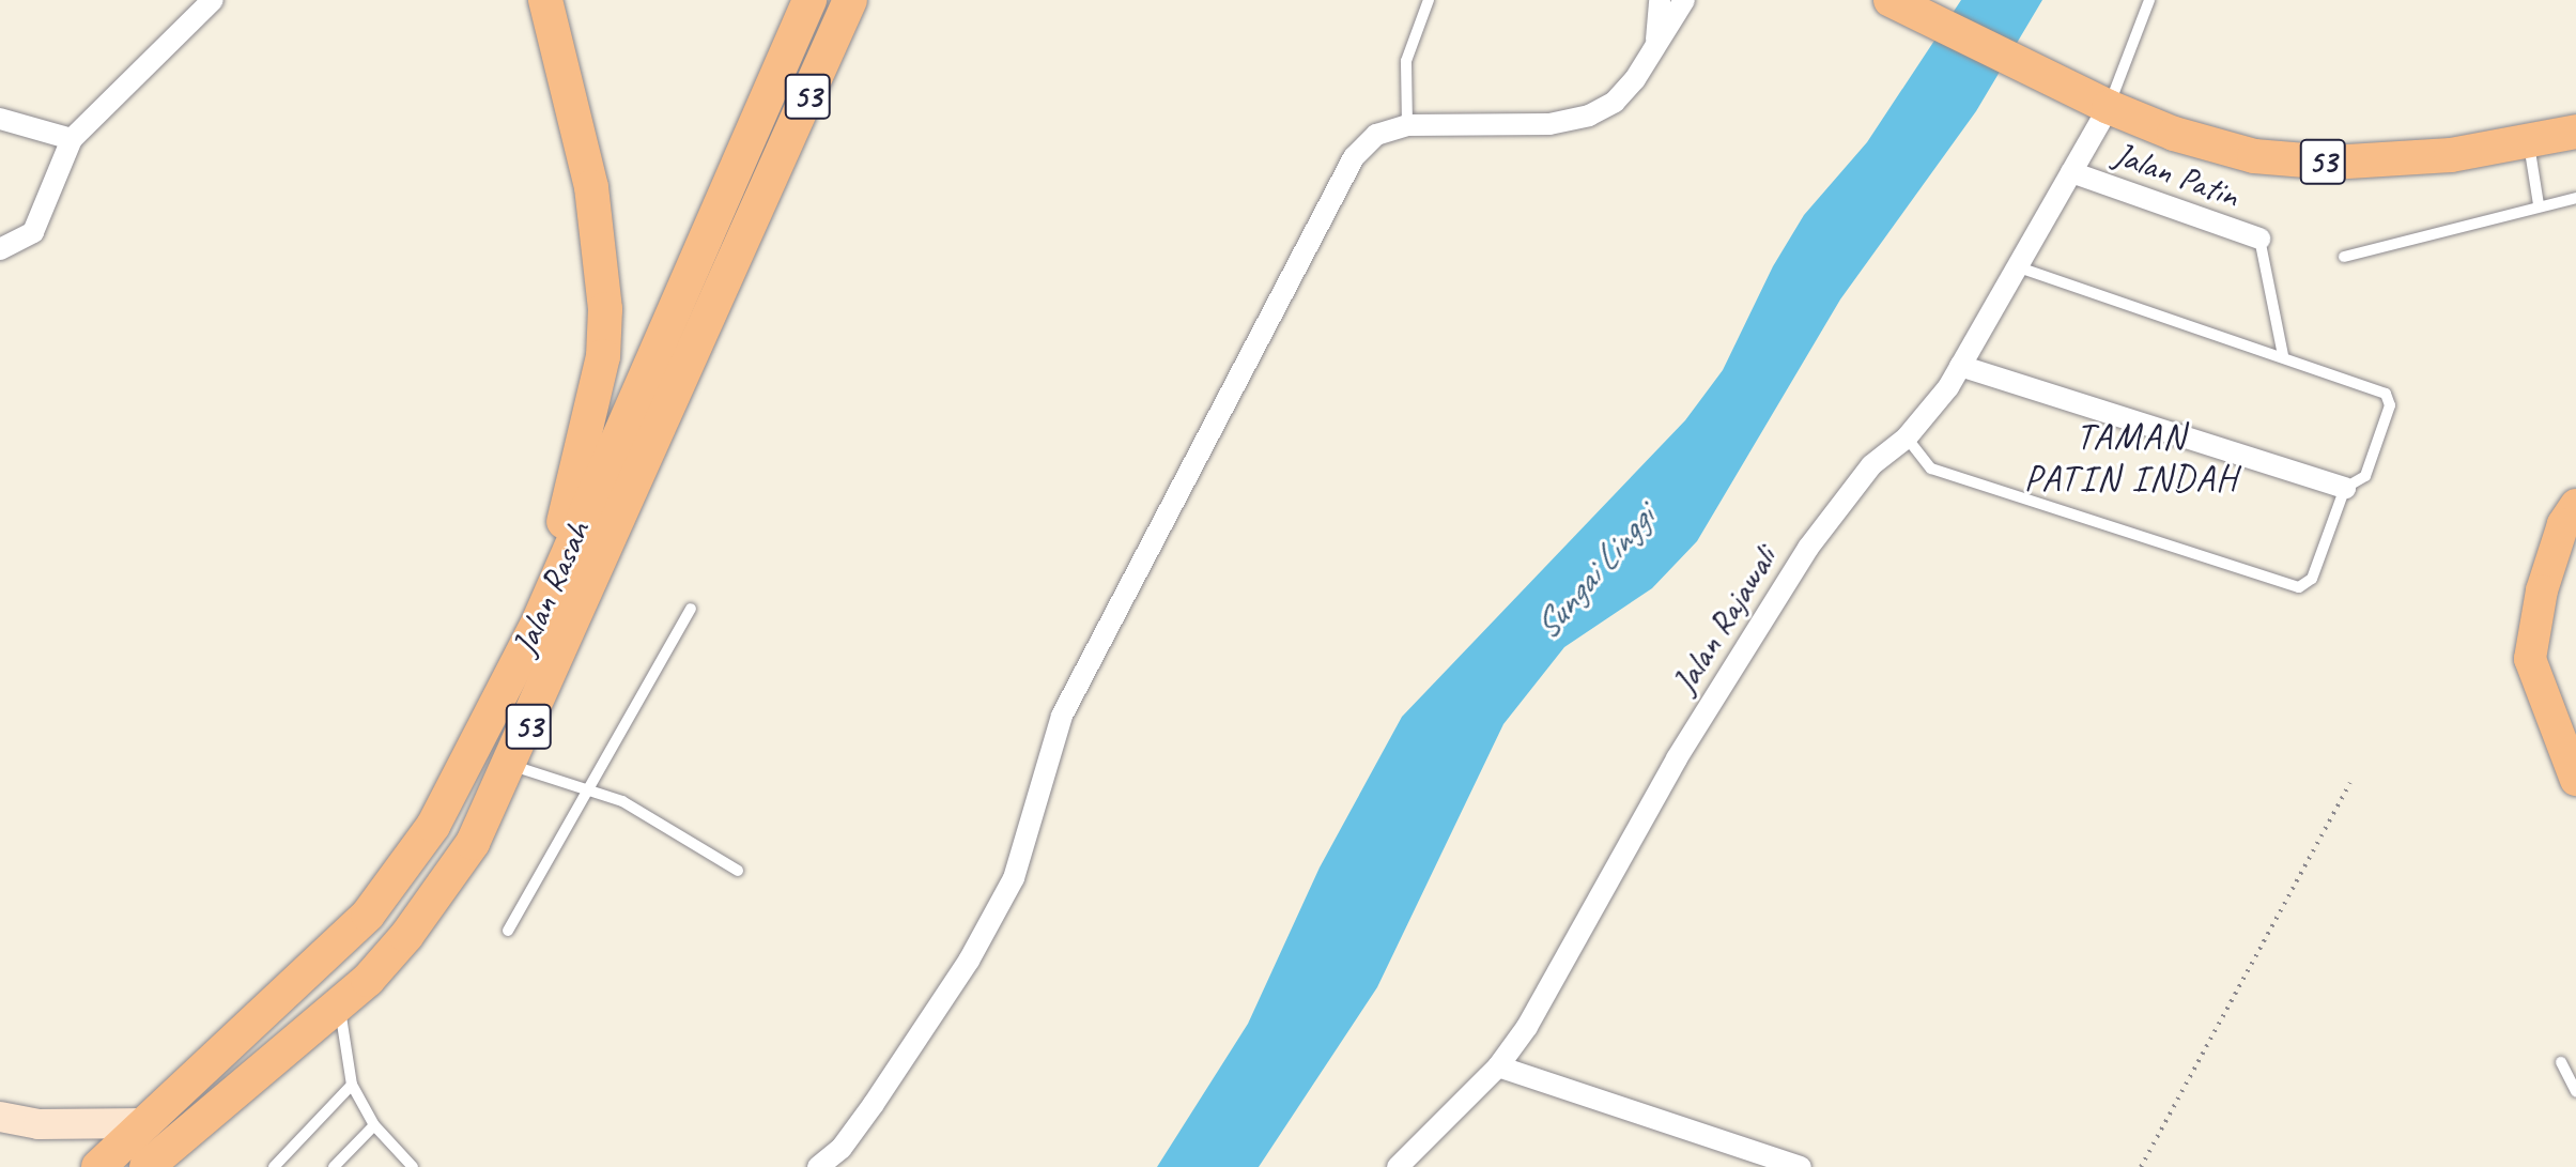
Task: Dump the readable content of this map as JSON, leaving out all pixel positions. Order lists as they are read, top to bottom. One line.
{"streets":{"highway":["53","Jalan Rasah"],"street":["Jalan Patin","Jalan Rajawali"]},"crossings":[["53","Jalan Rajawali"],["Jalan Patin","Jalan Rajawali"]],"districts":["TAMAN PATIN INDAH"],"water":["Sungai Linggi"]}
